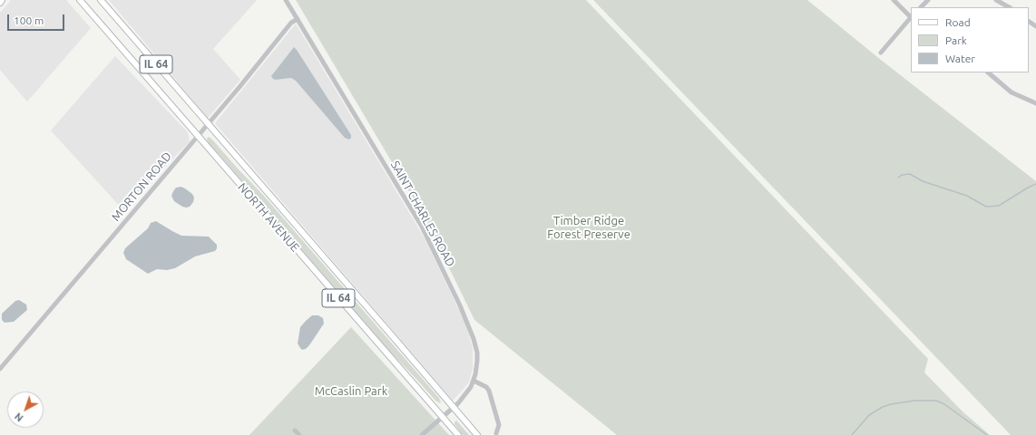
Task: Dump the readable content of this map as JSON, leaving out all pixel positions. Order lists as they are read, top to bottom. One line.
{"streets":{"main road":["IL 64","NORTH AVENUE"],"street":["MORTON ROAD","SAINT CHARLES ROAD"]},"crossings":[["MORTON ROAD","SAINT CHARLES ROAD"],["MORTON ROAD","NORTH AVENUE"],["SAINT CHARLES ROAD","NORTH AVENUE"]],"parks":["Timber Ridge Forest Preserve","McCaslin Park"],"legend":["Road","Park","Water"],"scale_bar":"100 m","north":"bottom left"}
